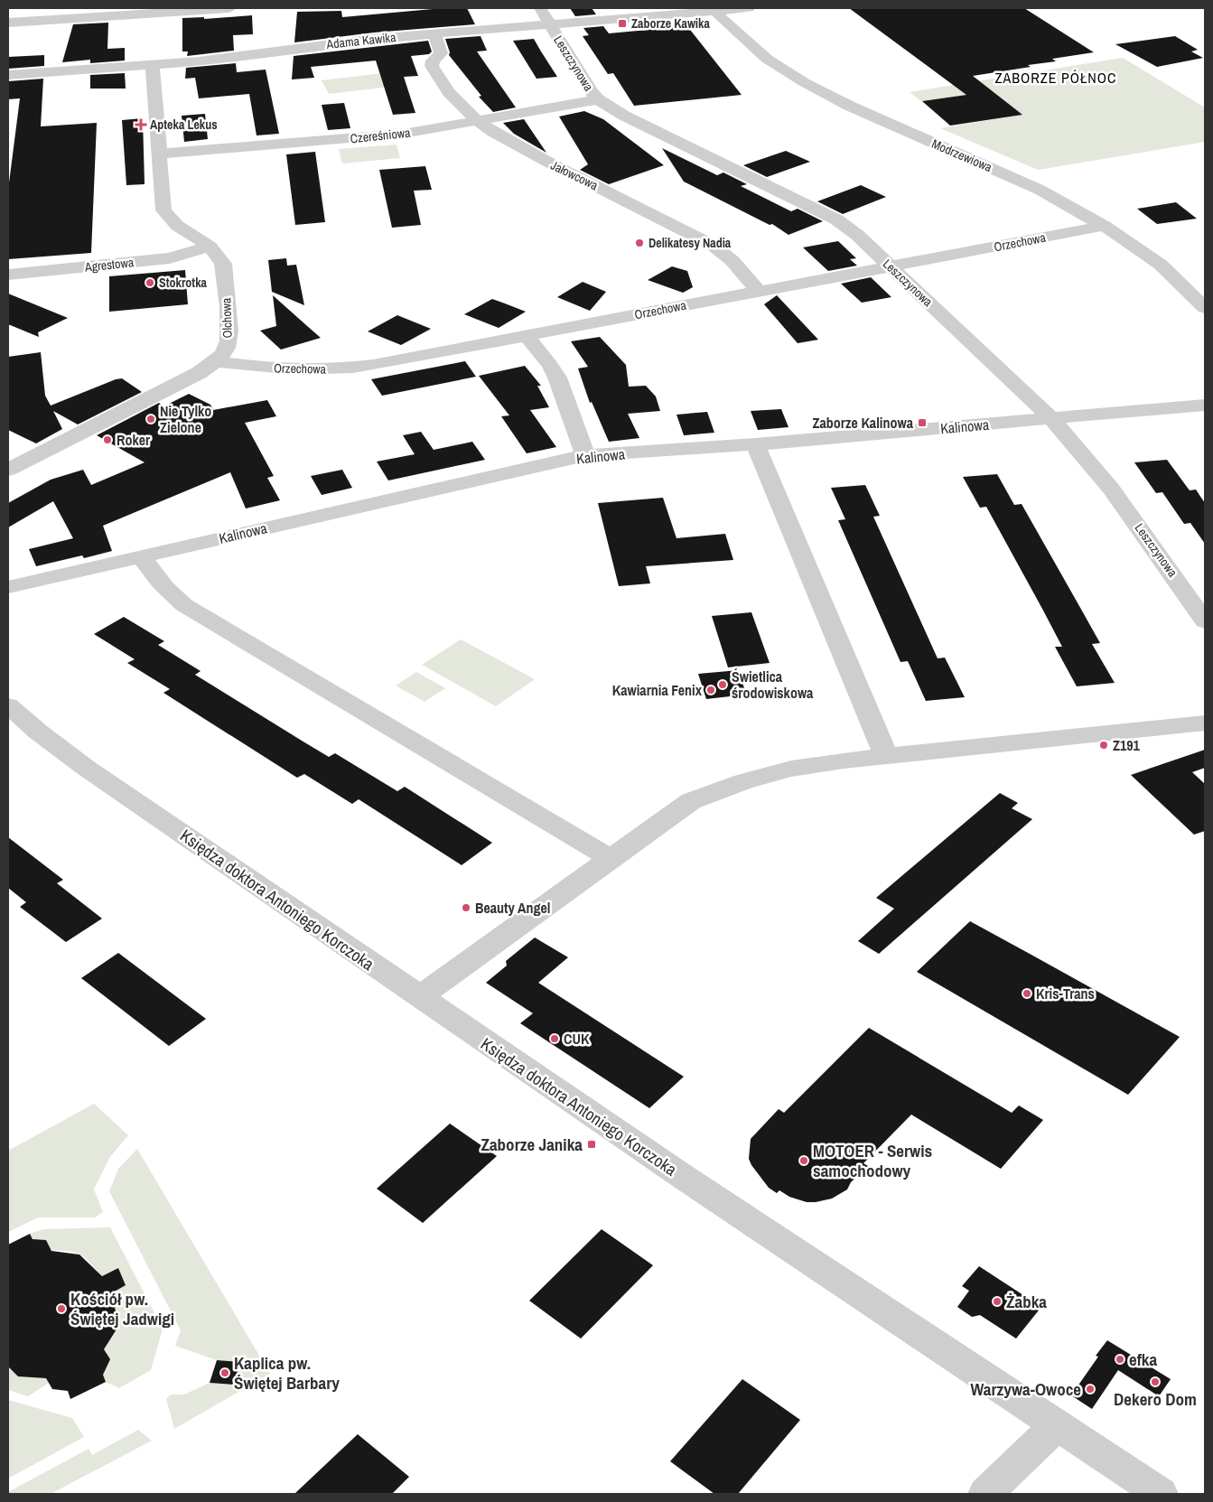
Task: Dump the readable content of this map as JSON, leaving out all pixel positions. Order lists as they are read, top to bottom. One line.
{"streets":{"street":["Adama Kawika","Leszczynowa","Czereśniowa","Modrzewiowa","Jałowcowa","Orzechowa","Agrestowa","Olchowa","Kalinowa","Księdza doktora Antoniego Korczoka"]},"crossings":[["Adama Kawika","Leszczynowa"],["Adama Kawika","Modrzewiowa"],["Adama Kawika","Jałowcowa"],["Adama Kawika","Olchowa"],["Leszczynowa","Czereśniowa"],["Leszczynowa","Orzechowa"],["Leszczynowa","Kalinowa"],["Czereśniowa","Jałowcowa"],["Czereśniowa","Olchowa"],["Modrzewiowa","Orzechowa"],["Jałowcowa","Orzechowa"],["Orzechowa","Olchowa"],["Agrestowa","Olchowa"]],"districts":["ZABORZE PÓŁNOC"],"places":{"transit":["Zaborze Kawika","Zaborze Kalinowa","Zaborze Janika"],"health":["Apteka Lekus"],"other":["Delikatesy Nadia","Stokrotka","Nie Tylko Zielone","Roker","Świetlica środowiskowa","Kawiarnia Fenix","Z191","Beauty Angel","Kris-Trans","CUK","MOTOER - Serwis samochodowy","Żabka","Kościół pw. Świętej Jadwigi","efka","Kaplica pw. Świętej Barbary","Dekero Dom","Warzywa-Owoce"]}}
